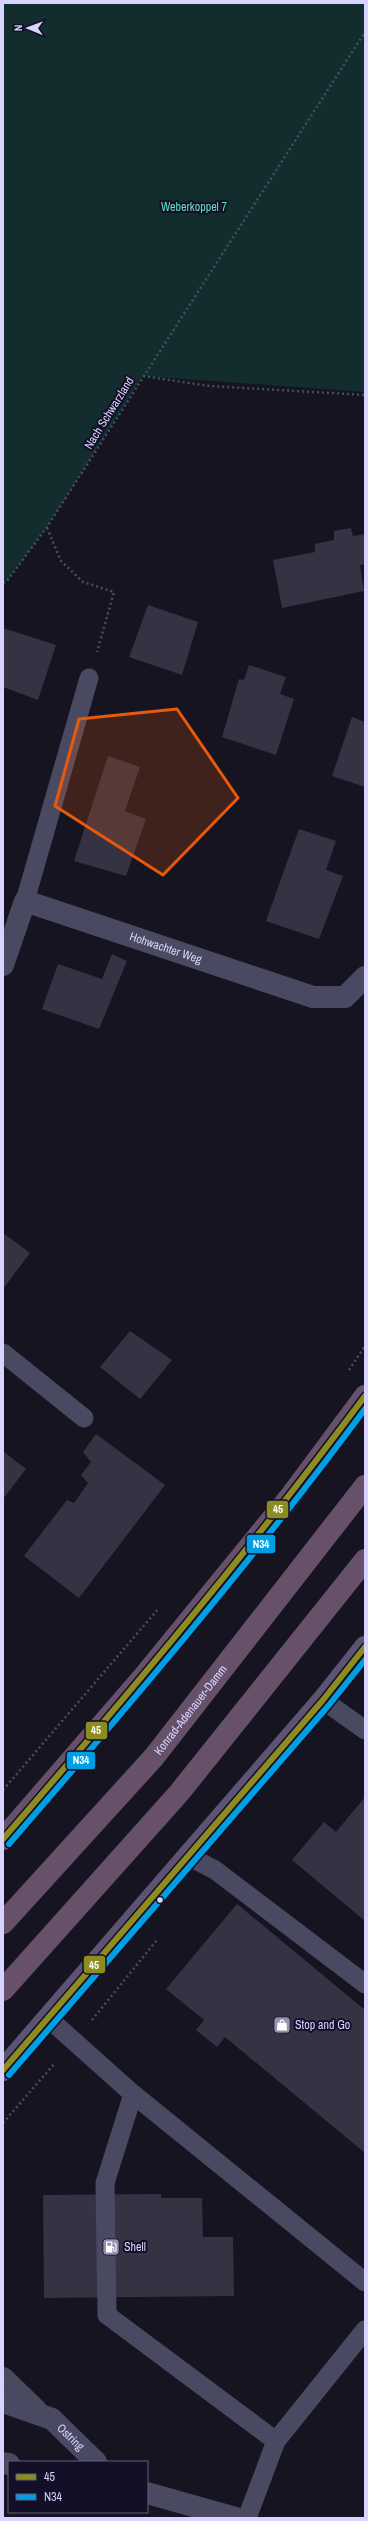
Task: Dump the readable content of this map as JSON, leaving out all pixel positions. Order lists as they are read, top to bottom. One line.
{"streets":{"highway":["Konrad-Adenauer-Damm"],"street":["Hohwachter Weg","Ostring"],"path":["Nach Schwarzland"]},"parks":["Weberkoppel 7"],"places":{"shop":["Stop and Go"],"fuel station":["Shell"]},"lines":["transit line 45","transit line N34"],"legend":["45","N34"],"north":"left"}
